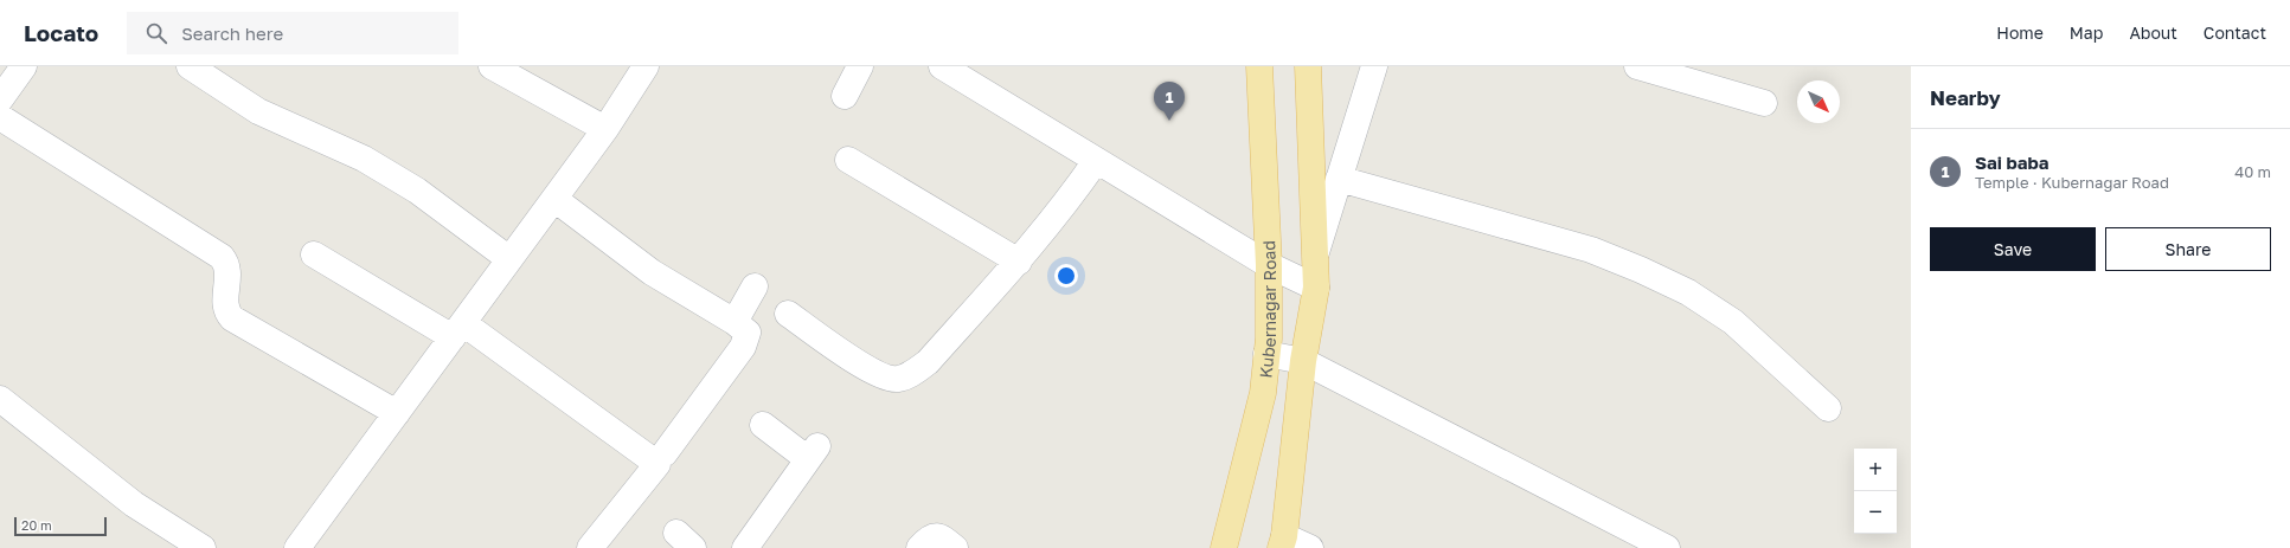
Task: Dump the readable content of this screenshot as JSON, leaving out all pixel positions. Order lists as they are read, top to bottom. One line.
{"streets":{"main road":["Kubernagar Road"]},"scale_bar":"20 m","north":"bottom right","page":{"header":"Locato","search":"Search here","nav":["Home","Map","About","Contact"],"heading":"Nearby","pins":"1","list":[{"mark":"1","name":"Sai baba","note":"Temple · Kubernagar Road","value":"40 m"}],"buttons":["Save","Share"],"map_buttons":["+","−"],"scale":"20 m"}}
